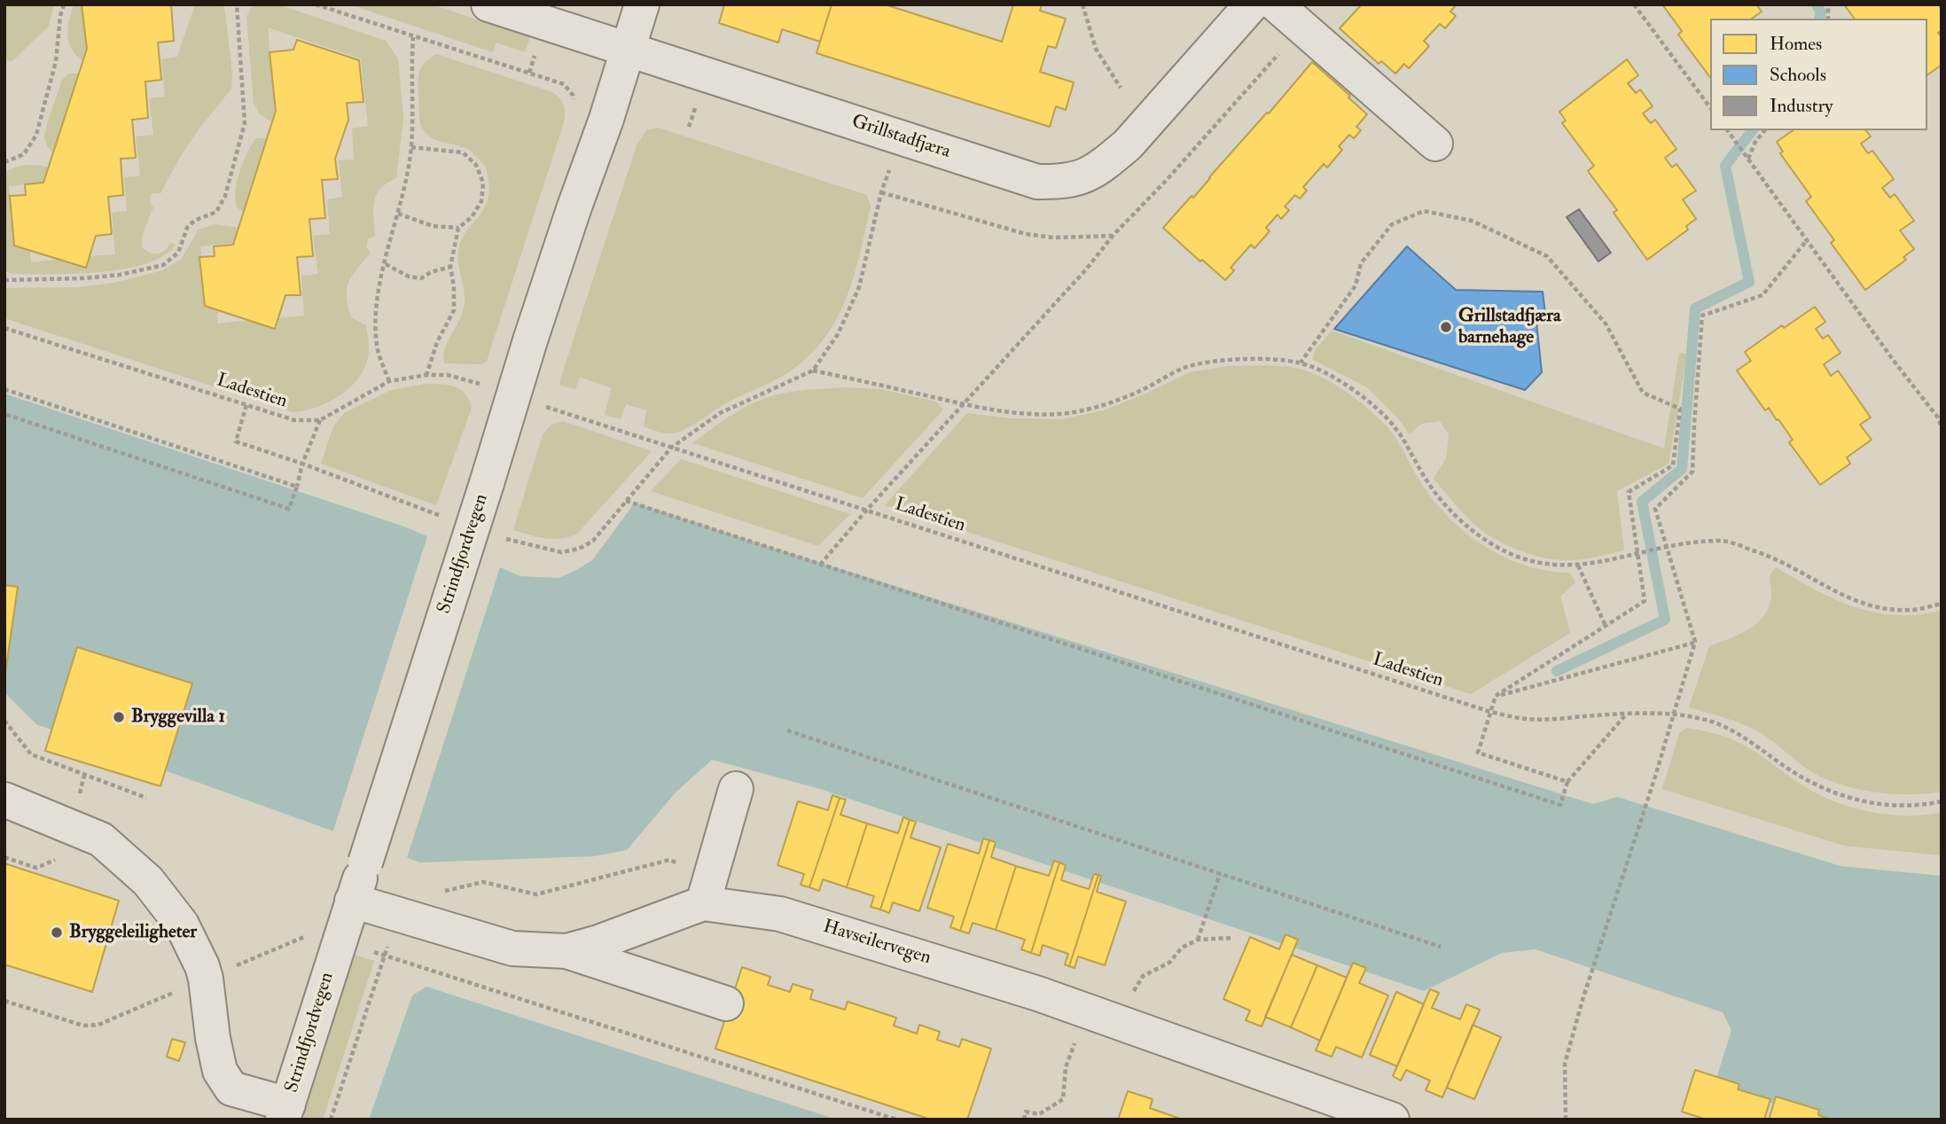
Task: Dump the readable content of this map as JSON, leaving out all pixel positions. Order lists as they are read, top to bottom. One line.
{"streets":{"street":["Grillstadfjæra","Strindfjordvegen","Havseilervegen"],"path":["Ladestien"]},"crossings":[["Grillstadfjæra","Strindfjordvegen"],["Strindfjordvegen","Havseilervegen"]],"places":["Grillstadfjæra barnehage","Bryggevilla 1","Bryggeleiligheter"],"legend":["Homes","Schools","Industry"]}
